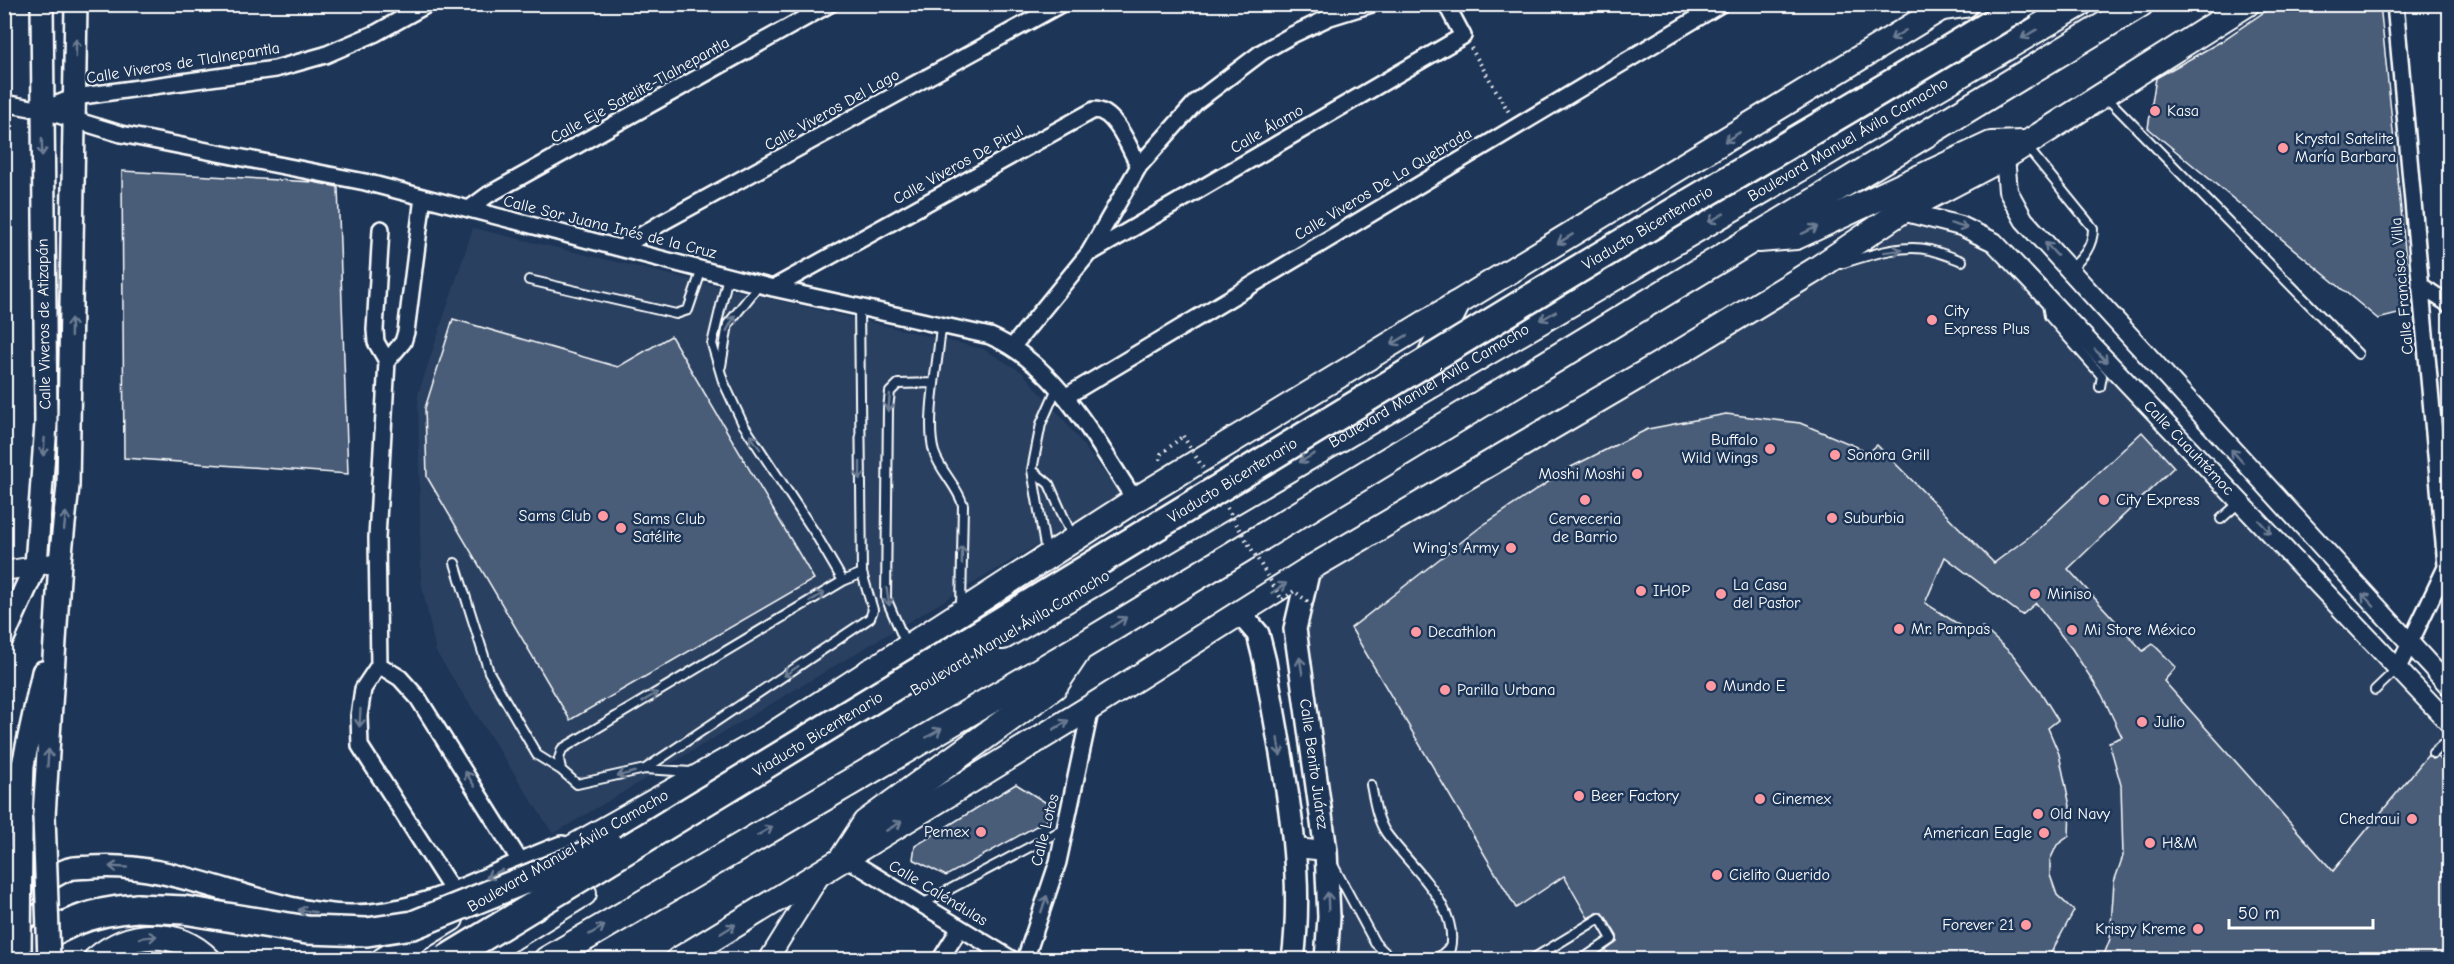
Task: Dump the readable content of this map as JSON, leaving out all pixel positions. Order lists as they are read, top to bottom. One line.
{"streets":{"highway":["Boulevard Manuel Ávila Camacho","Viaducto Bicentenario"],"main road":["Calle Viveros de Atizapán","Calle Benito Juárez"],"street":["Calle Viveros de Tlalnepantla","Calle Eje Satelite-Tlalnepantla","Calle Viveros Del Lago","Calle Álamo","Calle Viveros De Pirul","Calle Viveros De La Quebrada","Calle Sor Juana Inés de la Cruz","Calle Francisco Villa","Calle Cuauhtémoc","Calle Lotos","Calle Caléndulas"]},"crossings":[["Calle Viveros de Tlalnepantla","Calle Sor Juana Inés de la Cruz"],["Calle Viveros de Tlalnepantla","Calle Viveros de Atizapán"],["Calle Eje Satelite-Tlalnepantla","Calle Sor Juana Inés de la Cruz"],["Calle Viveros Del Lago","Calle Sor Juana Inés de la Cruz"],["Boulevard Manuel Ávila Camacho","Calle Sor Juana Inés de la Cruz"],["Calle Viveros De Pirul","Calle Sor Juana Inés de la Cruz"],["Calle Viveros De La Quebrada","Calle Sor Juana Inés de la Cruz"],["Calle Sor Juana Inés de la Cruz","Calle Viveros de Atizapán"]],"one_way":["Calle Lotos"],"places":["Kasa","Krystal Satelite María Barbara","City Express Plus","Buffalo Wild Wings","Sonora Grill","Moshi Moshi","Cerveceria de Barrio","City Express","Sams Club","Suburbia","Sams Club Satélite","Wing's Army","IHOP","La Casa del Pastor","Miniso","Mr. Pampas","Mi Store México","Decathlon","Mundo E","Parilla Urbana","Julio","Beer Factory","Cinemex","Old Navy","Chedraui","Pemex","American Eagle","H&M","Cielito Querido","Forever 21","Krispy Kreme"],"scale_bar":"50 m"}
